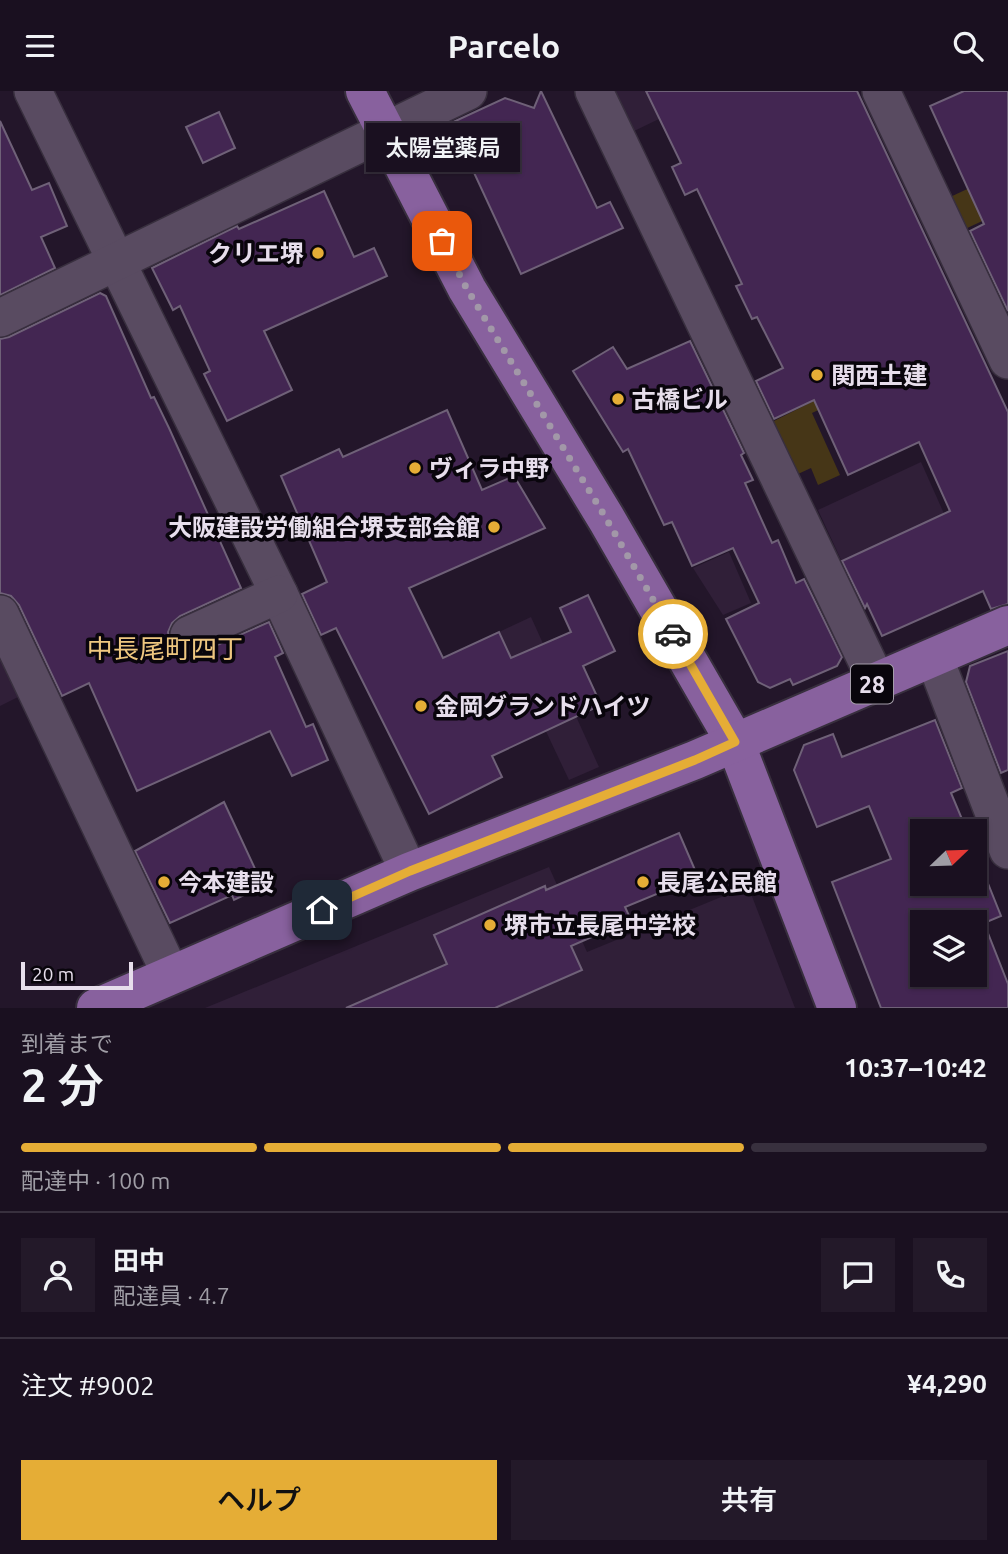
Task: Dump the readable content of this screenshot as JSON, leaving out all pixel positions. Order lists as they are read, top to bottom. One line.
{"streets":{"main road":["28"]},"districts":["中長尾町四丁"],"places":["太陽堂薬局","クリエ堺","関西土建","古橋ビル","ヴィラ中野","大阪建設労働組合堺支部会館","金岡グランドハイツ","今本建設","長尾公民館","堺市立長尾中学校"],"scale_bar":"20 m","north":"top right","page":{"header":"Parcelo","bubble":"太陽堂薬局","scale":"20 m","heading":["2 分","到着まで","10:37–10:42"],"panel":["田中","配達員 · 4.7","注文 #9002","¥4,290"],"bar":"配達中 · 100 m","buttons":["ヘルプ","共有"]}}
